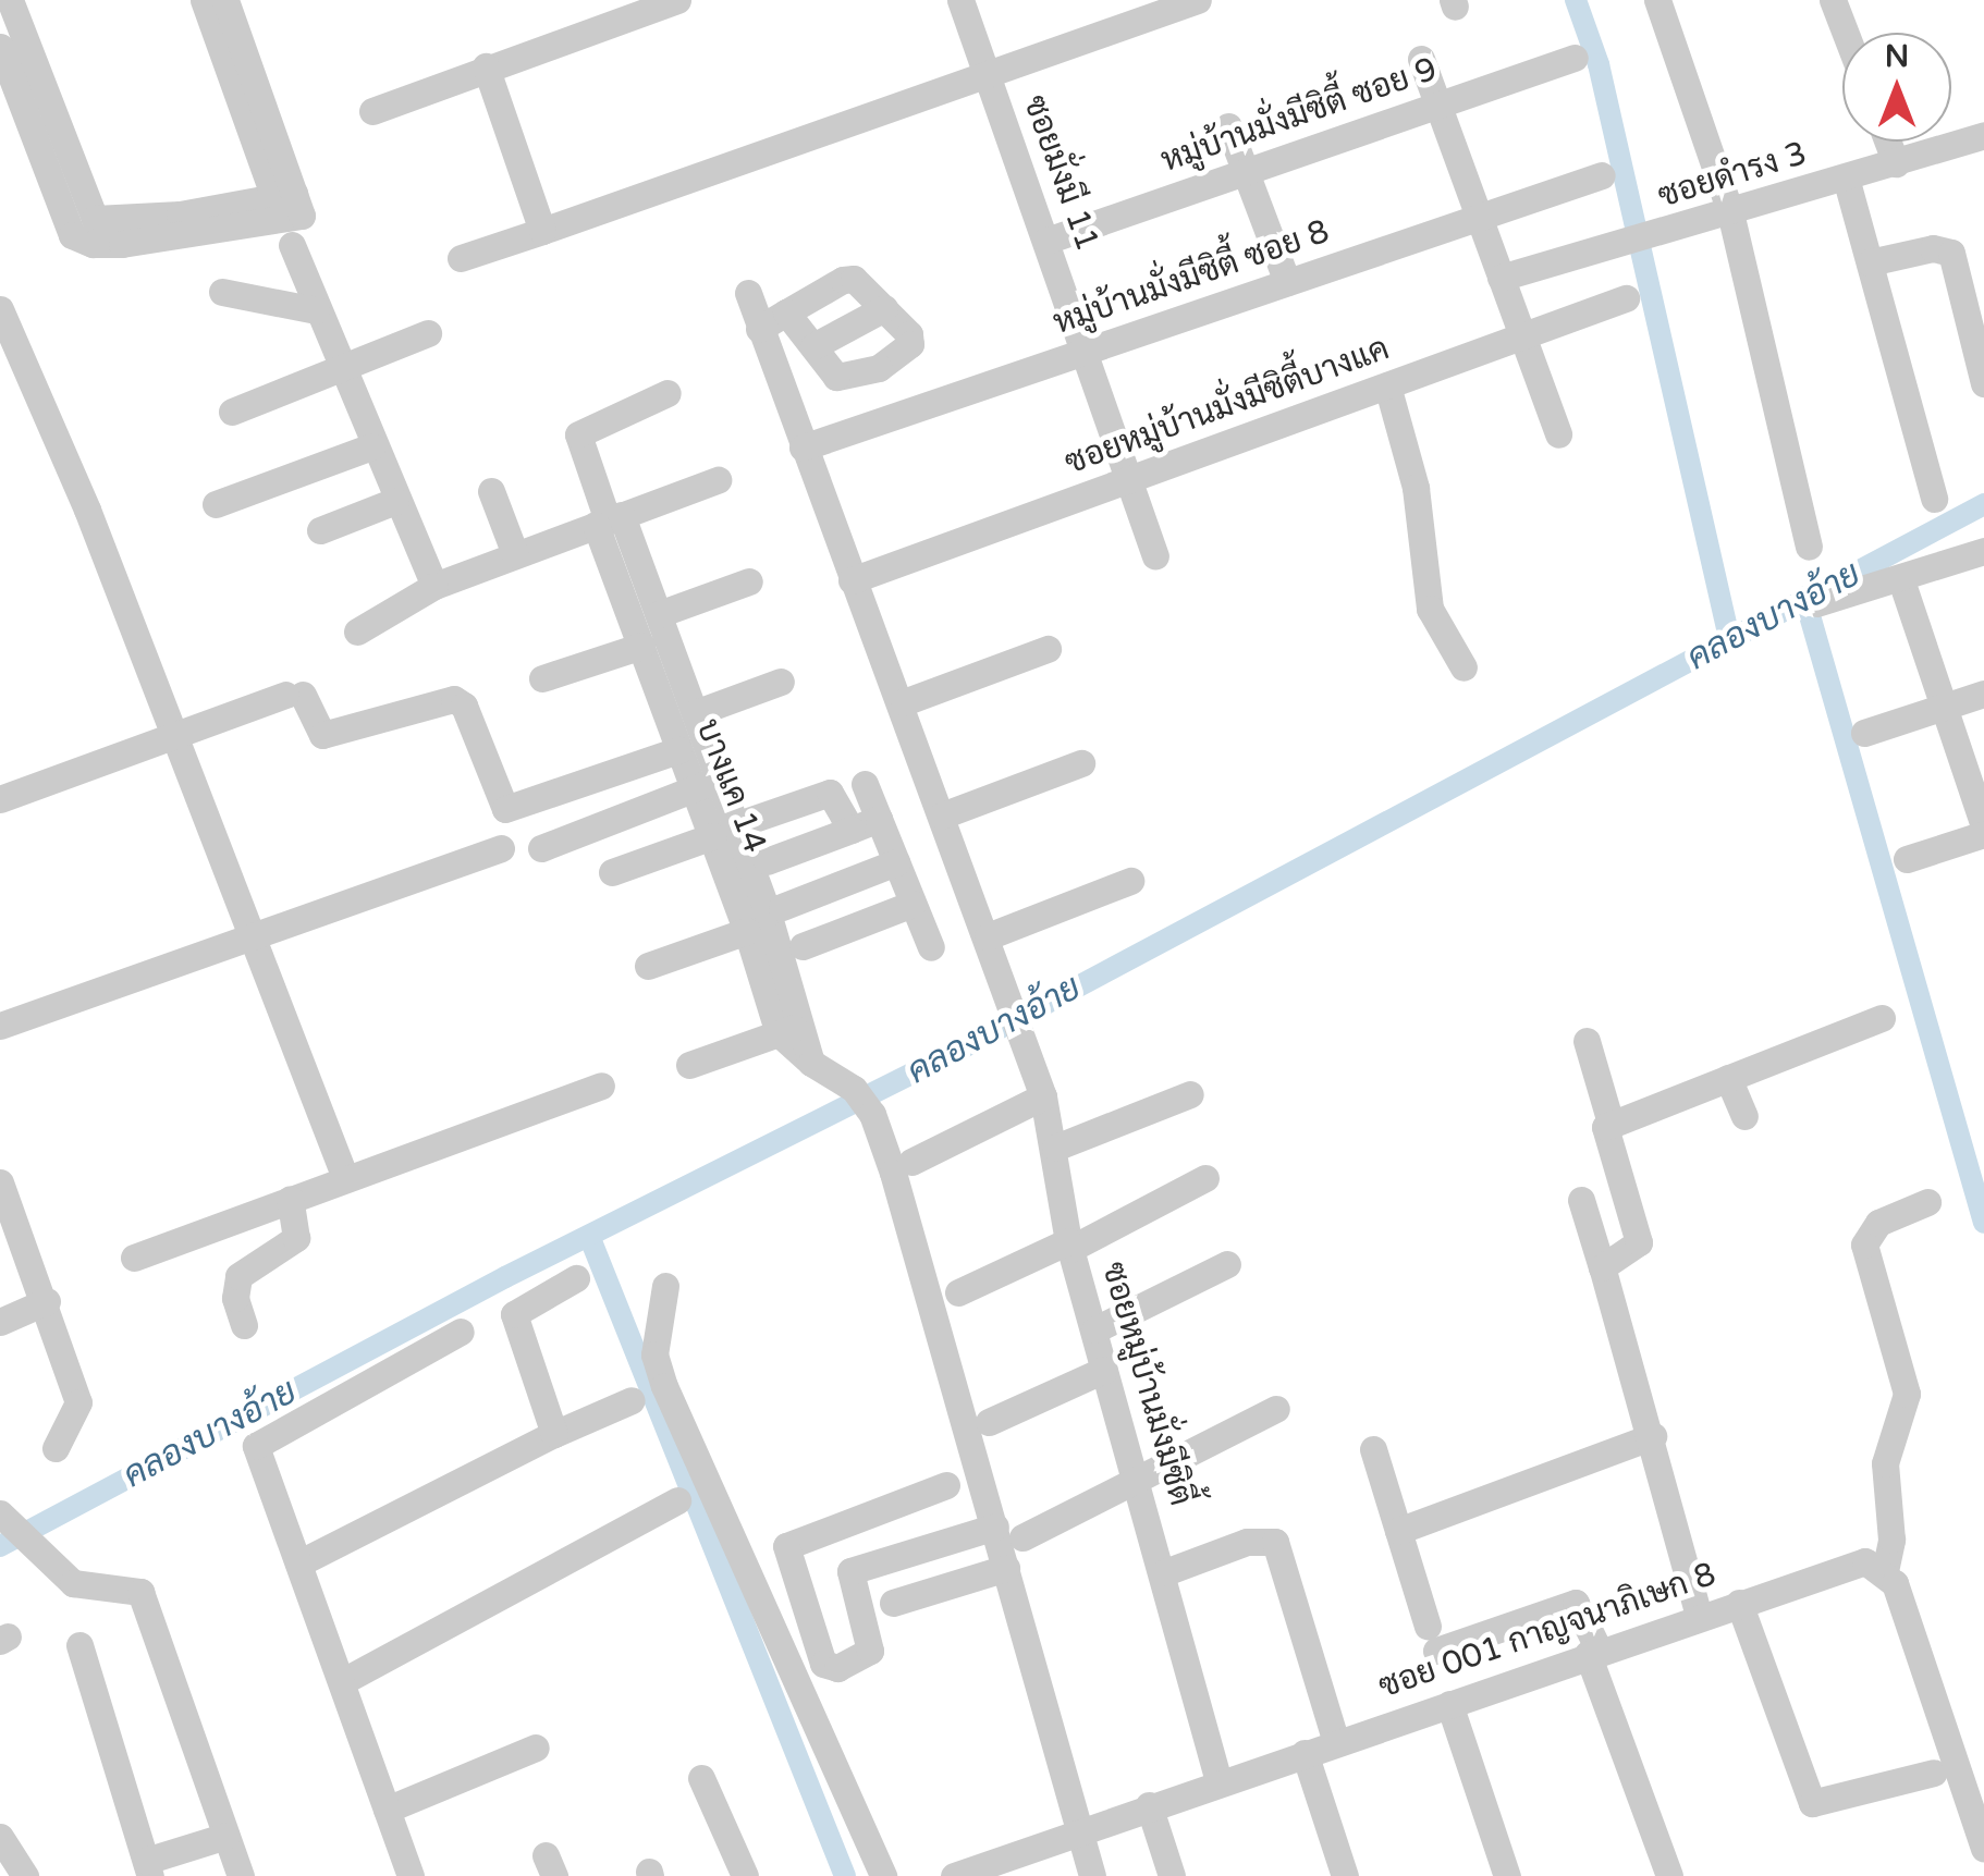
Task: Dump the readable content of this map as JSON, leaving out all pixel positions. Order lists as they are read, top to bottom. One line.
{"streets":{"street":["หมู่บ้านมั่งมีซิตี้ ซอย 9","ซอยมั่งมี 11","ซอยดำรง 3","หมู่บ้านมั่งมีซิตี้ ซอย 8","ซอยหมู่บ้านมั่งมีซิตี้บางแค","บางแค 14","ซอยหมู่บ้านมั่งมีซิตี้","ซอย 001 กาญจนาภิเษก 8"]},"crossings":[["หมู่บ้านมั่งมีซิตี้ ซอย 9","ซอยมั่งมี 11"],["ซอยมั่งมี 11","หมู่บ้านมั่งมีซิตี้ ซอย 8"],["ซอยมั่งมี 11","ซอยหมู่บ้านมั่งมีซิตี้บางแค"],["ซอยหมู่บ้านมั่งมีซิตี้","ซอย 001 กาญจนาภิเษก 8"]],"water":["คลองบางอ้าย"],"north":"top"}
